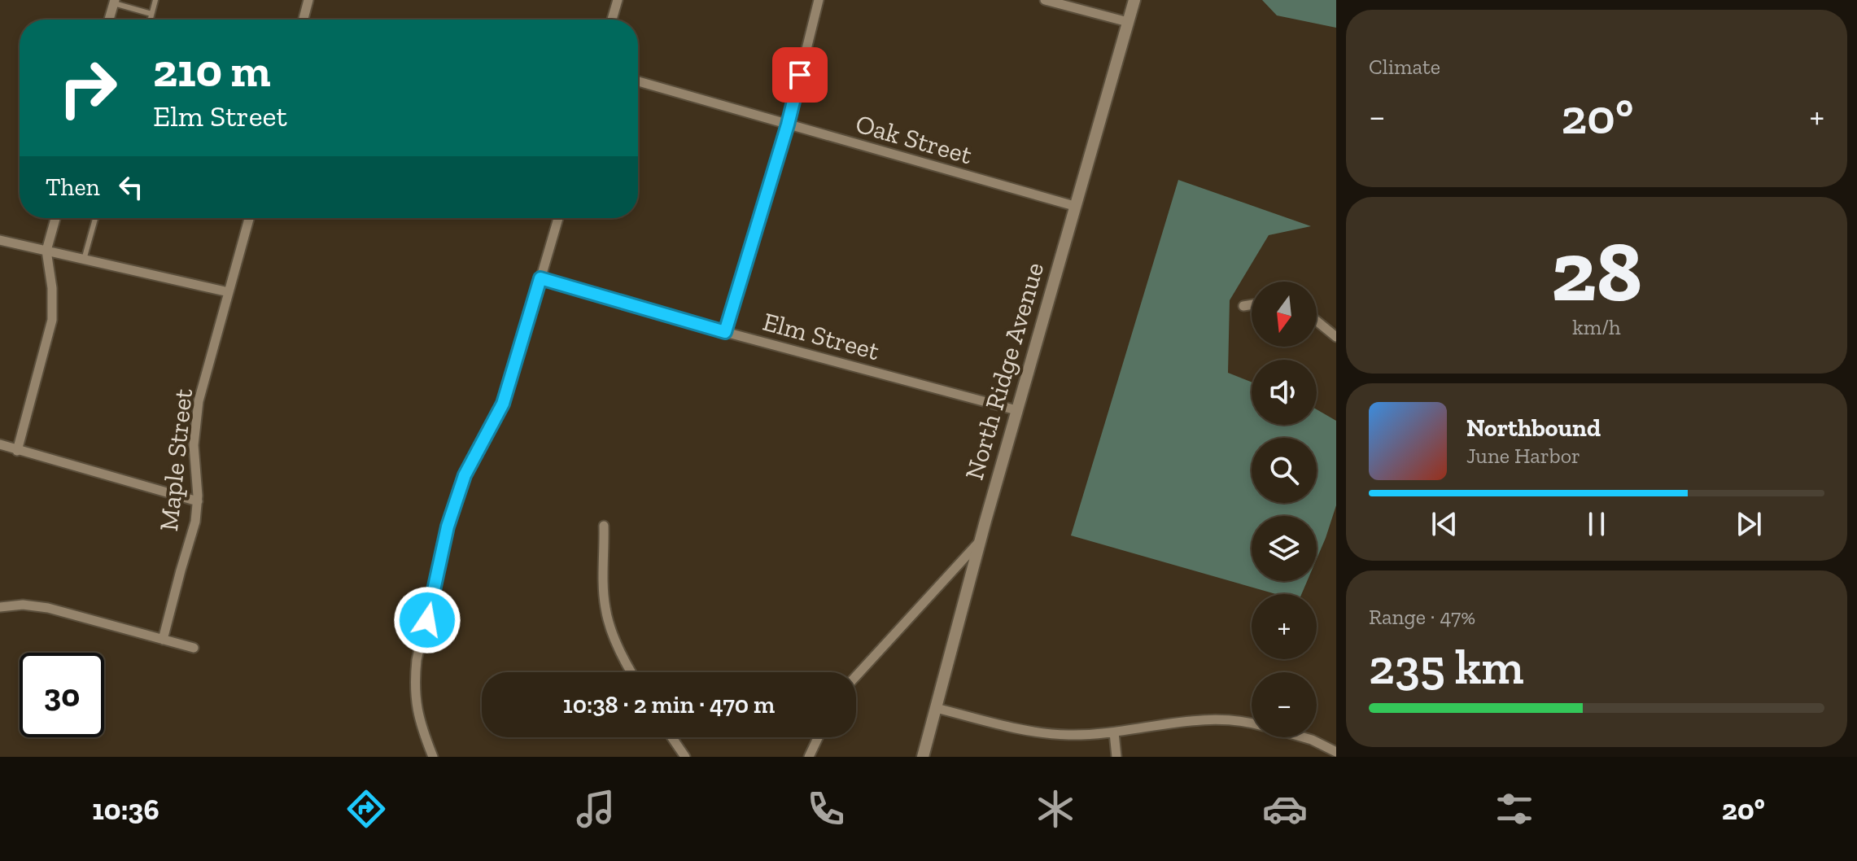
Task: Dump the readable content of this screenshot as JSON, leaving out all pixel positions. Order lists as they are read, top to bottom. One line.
{"streets":{"street":["Oak Street","Elm Street","North Ridge Avenue","Maple Street"]},"crossings":[["Oak Street","North Ridge Avenue"],["Elm Street","North Ridge Avenue"]],"north":"bottom","page":{"tile":["Climate",["28","km/h"],["Range · 47%","235 km"]],"turn":["210 m","Elm Street"],"heat":["−","20°","+"],"then":"Then","map_buttons":["+","−"],"song":["Northbound","June Harbor"],"limit":"30","trip":"10:38 · 2 min · 470 m","tabs":["10:36","20°"]}}
